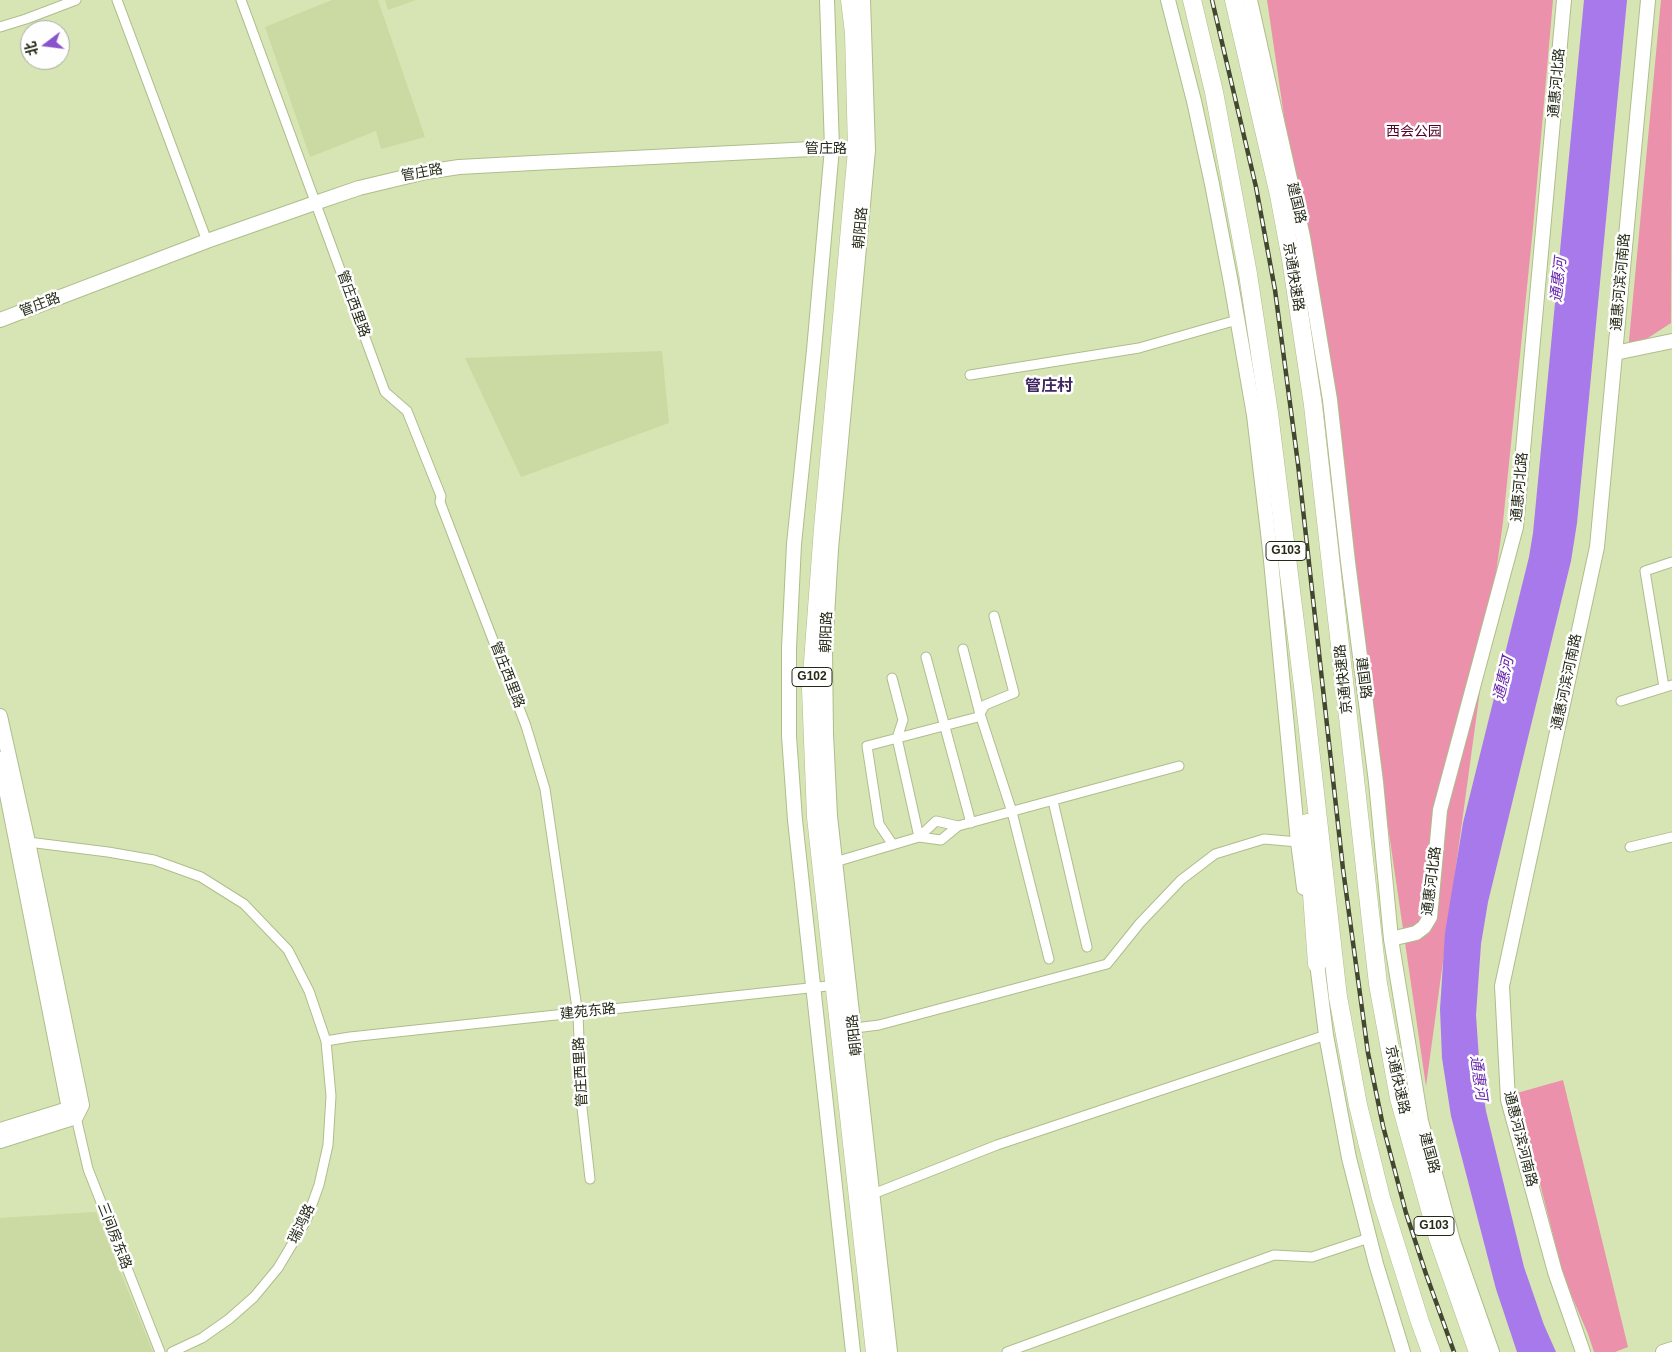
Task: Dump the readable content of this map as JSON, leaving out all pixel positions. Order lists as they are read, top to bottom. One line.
{"streets":{"highway":["朝阳路","京通快速路","G103","G102"],"street":["通惠河北路","管庄路","建国路","通惠河滨河南路","管庄西里路","建苑东路","瑞鸿路","三间房东路"]},"crossings":[["通惠河北路","建国路"],["管庄路","朝阳路"],["管庄路","管庄西里路"],["朝阳路","建苑东路"],["管庄西里路","建苑东路"],["建苑东路","瑞鸿路"]],"districts":["管庄村"],"water":["通惠河"],"parks":["西会公园"],"north":"left"}
